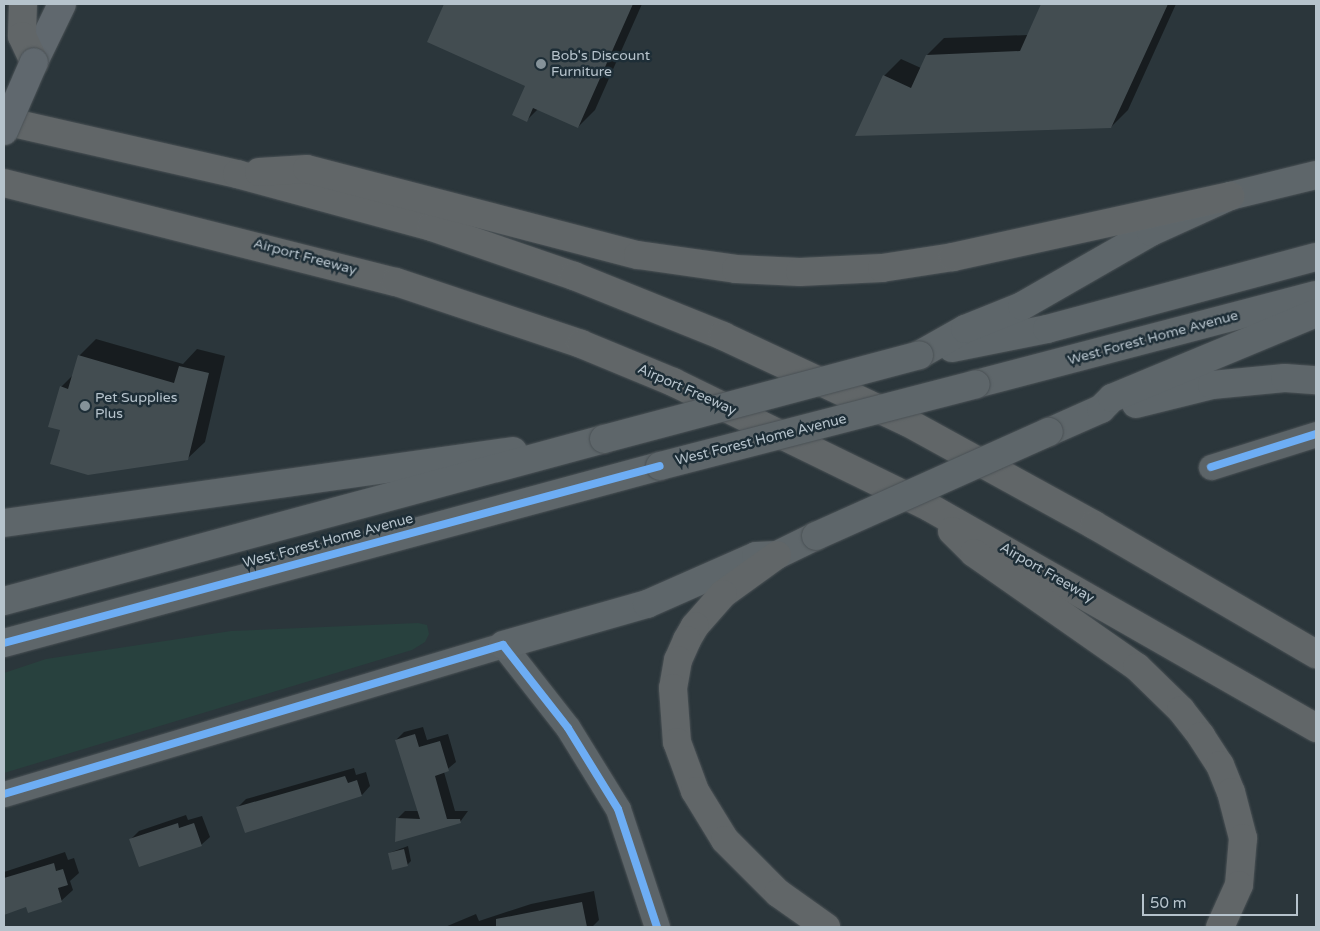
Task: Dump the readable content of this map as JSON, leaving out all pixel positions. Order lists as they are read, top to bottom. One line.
{"streets":{"highway":["Airport Freeway"],"main road":["West Forest Home Avenue"]},"places":["Bob's Discount Furniture","Pet Supplies Plus"],"scale_bar":"50 m"}
